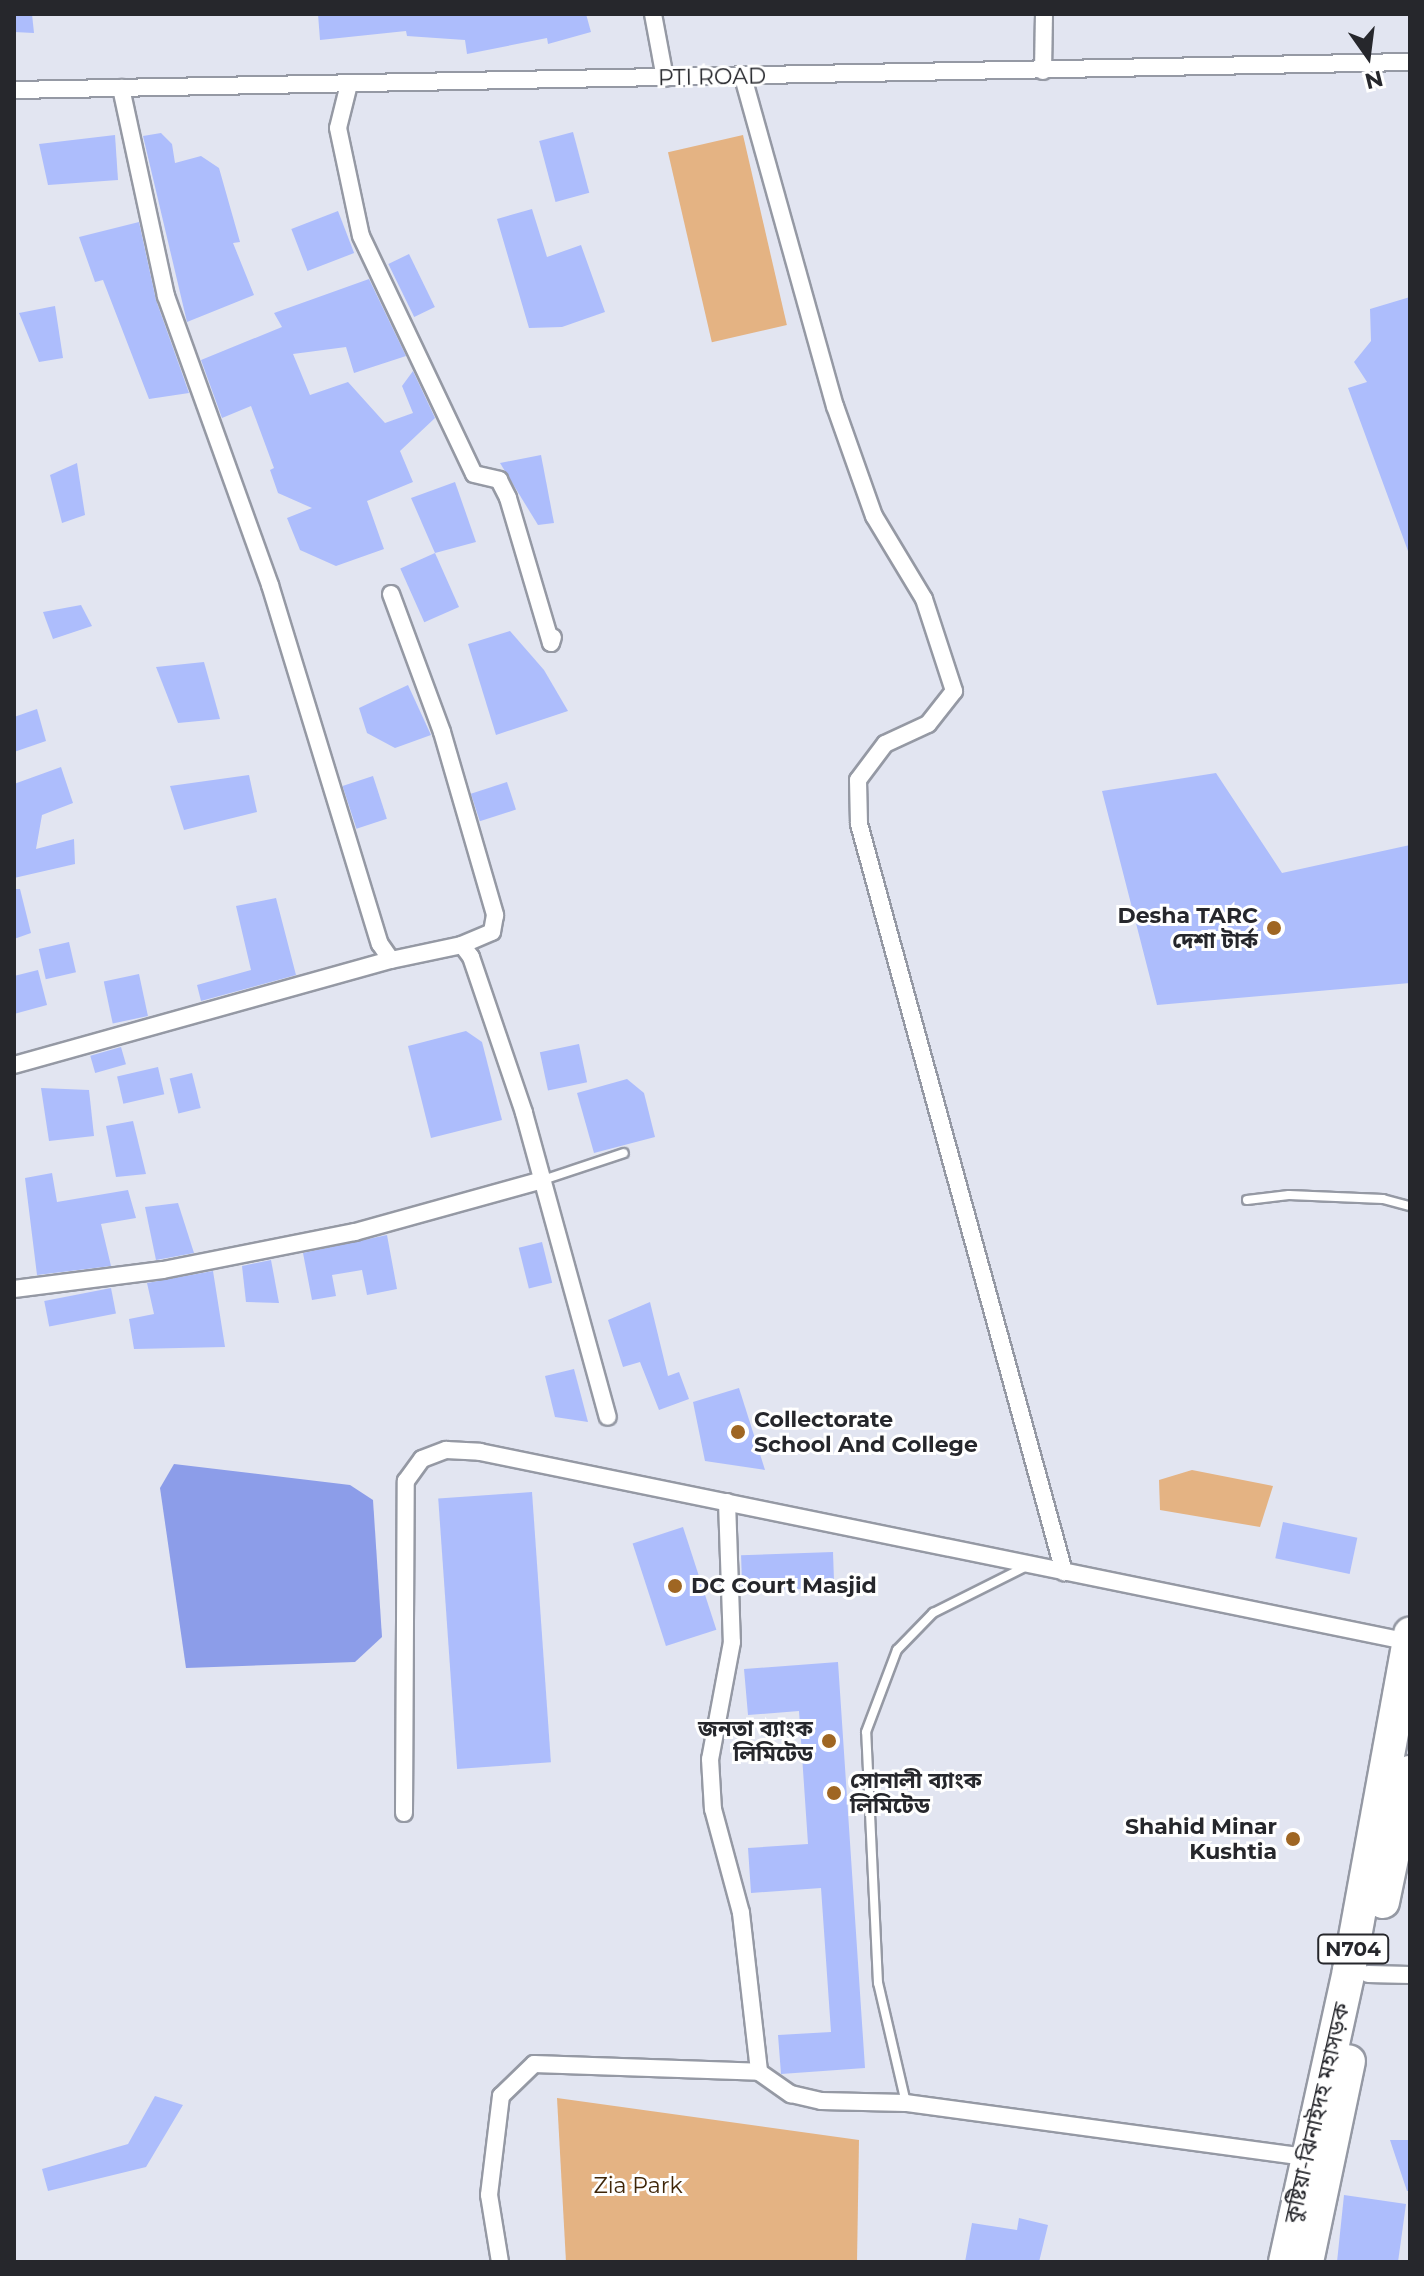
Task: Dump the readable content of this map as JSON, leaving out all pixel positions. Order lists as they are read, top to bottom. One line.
{"streets":{"highway":["N704","কুষ্টিয়া-ঝিনাইদহ মহাসড়ক"],"street":["PTI ROAD"]},"parks":["Zia Park"],"places":["Desha TARC দেশা টার্ক","Collectorate School And College","DC Court Masjid","জনতা ব্যাংক লিমিটেড","সোনালী ব্যাংক লিমিটেড","Shahid Minar Kushtia"],"north":"bottom"}
